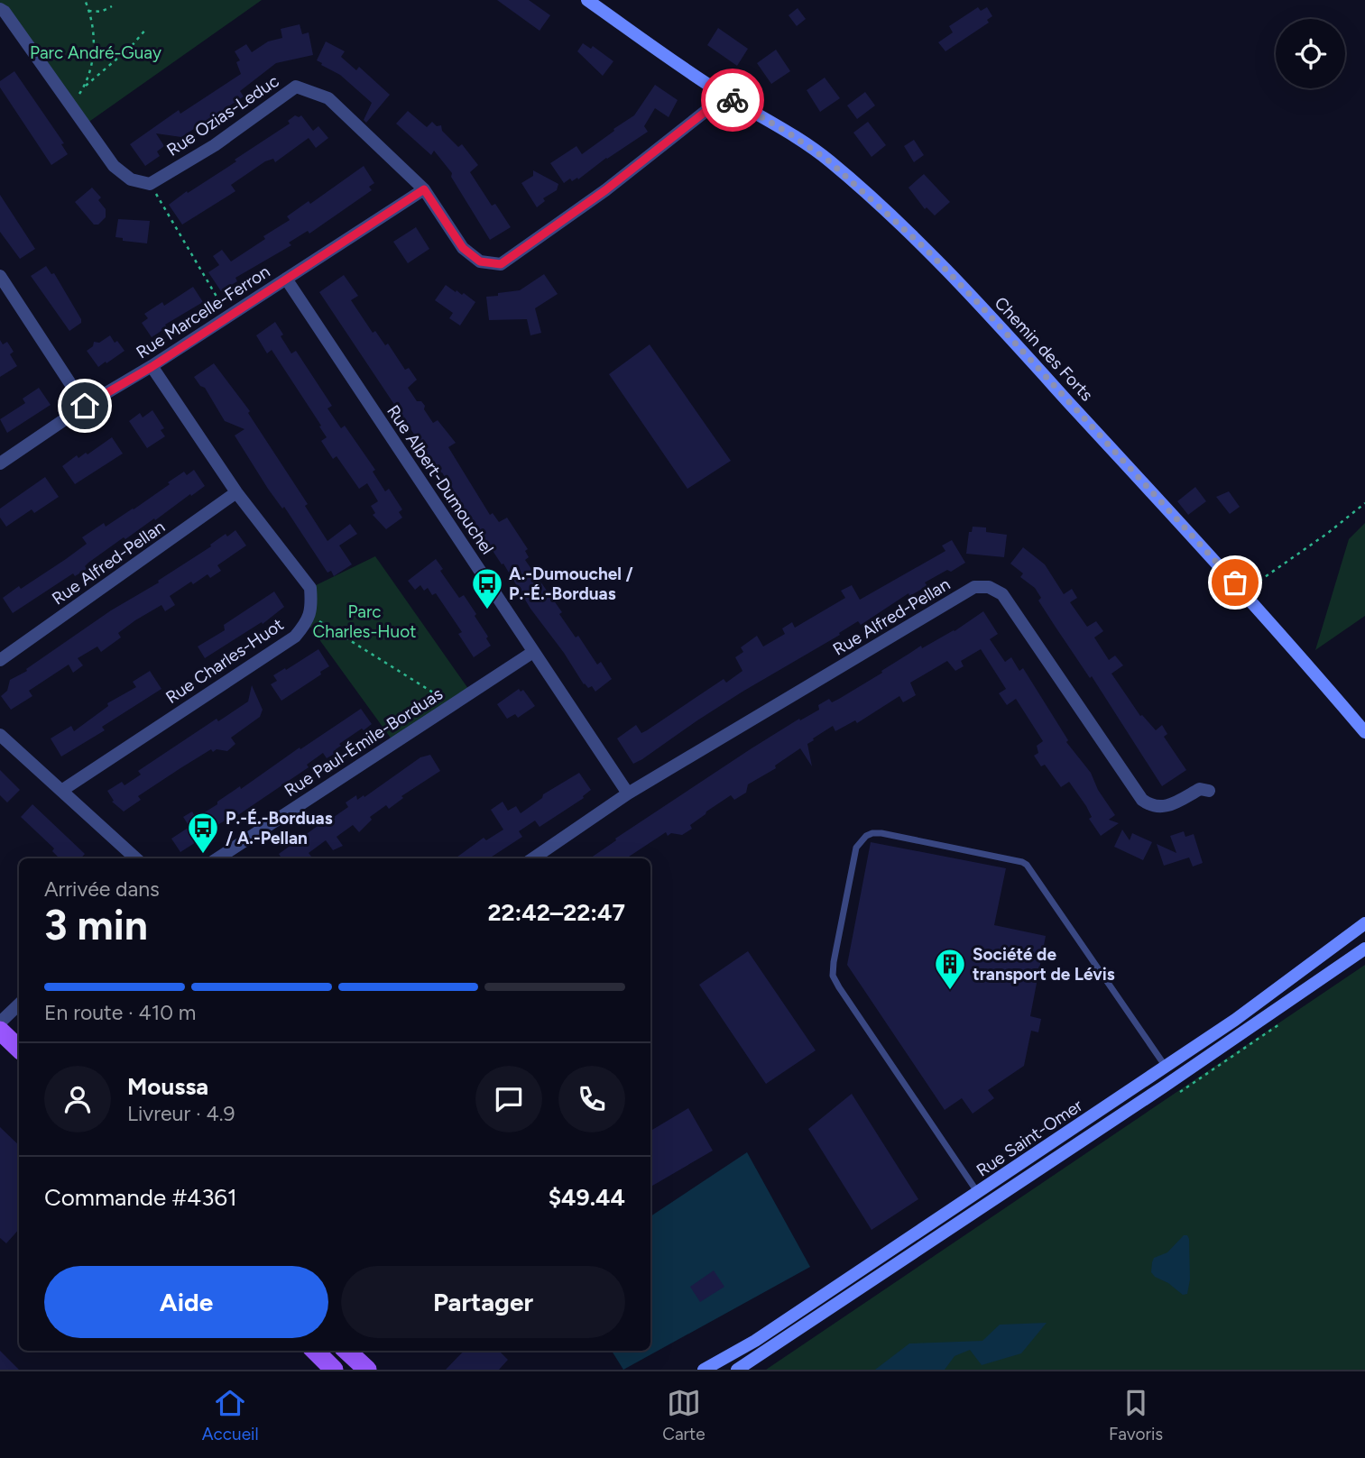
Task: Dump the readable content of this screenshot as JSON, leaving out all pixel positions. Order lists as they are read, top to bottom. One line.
{"streets":{"street":["Rue Ozias-Leduc","Rue Marcelle-Ferron","Chemin des Forts","Rue Albert-Dumouchel","Rue Alfred-Pellan","Rue Charles-Huot","Rue Paul-Émile-Borduas","Rue Saint-Omer"]},"crossings":[["Rue Ozias-Leduc","Rue Marcelle-Ferron"],["Rue Ozias-Leduc","Chemin des Forts"],["Rue Marcelle-Ferron","Rue Albert-Dumouchel"],["Rue Albert-Dumouchel","Rue Alfred-Pellan"],["Rue Albert-Dumouchel","Rue Paul-Émile-Borduas"]],"parks":["Parc André-Guay","Parc Charles-Huot"],"places":{"bus stop":["A.-Dumouchel / P.-É.-Borduas","P.-É.-Borduas / A.-Pellan"],"building":["Société de transport de Lévis"]},"page":{"heading":["3 min","Arrivée dans","22:42–22:47"],"panel":["Moussa","Livreur · 4.9","Commande #4361","$49.44"],"bar":"En route · 410 m","buttons":["Aide","Partager"],"tabs":["Accueil","Carte","Favoris"]}}
